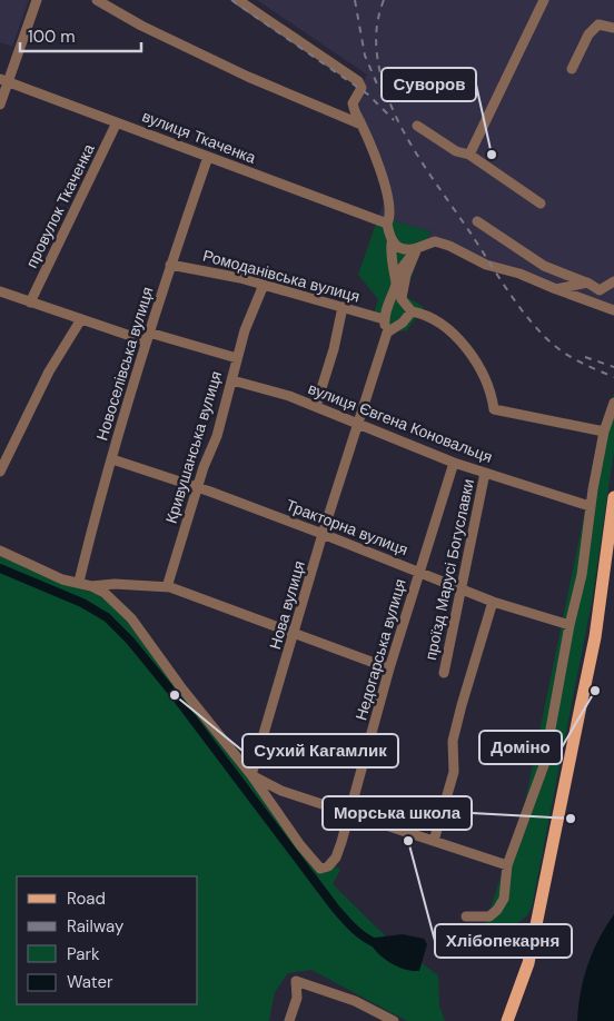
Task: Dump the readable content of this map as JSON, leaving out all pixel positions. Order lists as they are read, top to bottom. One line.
{"streets":{"street":["вулиця Ткаченка","провулок Ткаченка","Ромоданівська вулиця","Новоселівська вулиця","вулиця Євгена Коновальця","Кривушанська вулиця","Тракторна вулиця","проїзд Марусі Богуславки","Нова вулиця","Недогарська вулиця"]},"crossings":[["вулиця Ткаченка","провулок Ткаченка"],["вулиця Ткаченка","Новоселівська вулиця"],["Ромоданівська вулиця","Новоселівська вулиця"],["Ромоданівська вулиця","Кривушанська вулиця"],["Новоселівська вулиця","Тракторна вулиця"],["вулиця Євгена Коновальця","Кривушанська вулиця"],["вулиця Євгена Коновальця","проїзд Марусі Богуславки"],["вулиця Євгена Коновальця","Нова вулиця"],["вулиця Євгена Коновальця","Недогарська вулиця"],["Кривушанська вулиця","Тракторна вулиця"],["Тракторна вулиця","проїзд Марусі Богуславки"],["Тракторна вулиця","Нова вулиця"],["Тракторна вулиця","Недогарська вулиця"],["Нова вулиця","Недогарська вулиця"]],"places":["Суворов","Доміно","Сухий Кагамлик","Морська школа","Хлібопекарня"],"legend":["Road","Railway","Park","Water"],"scale_bar":"100 m"}
